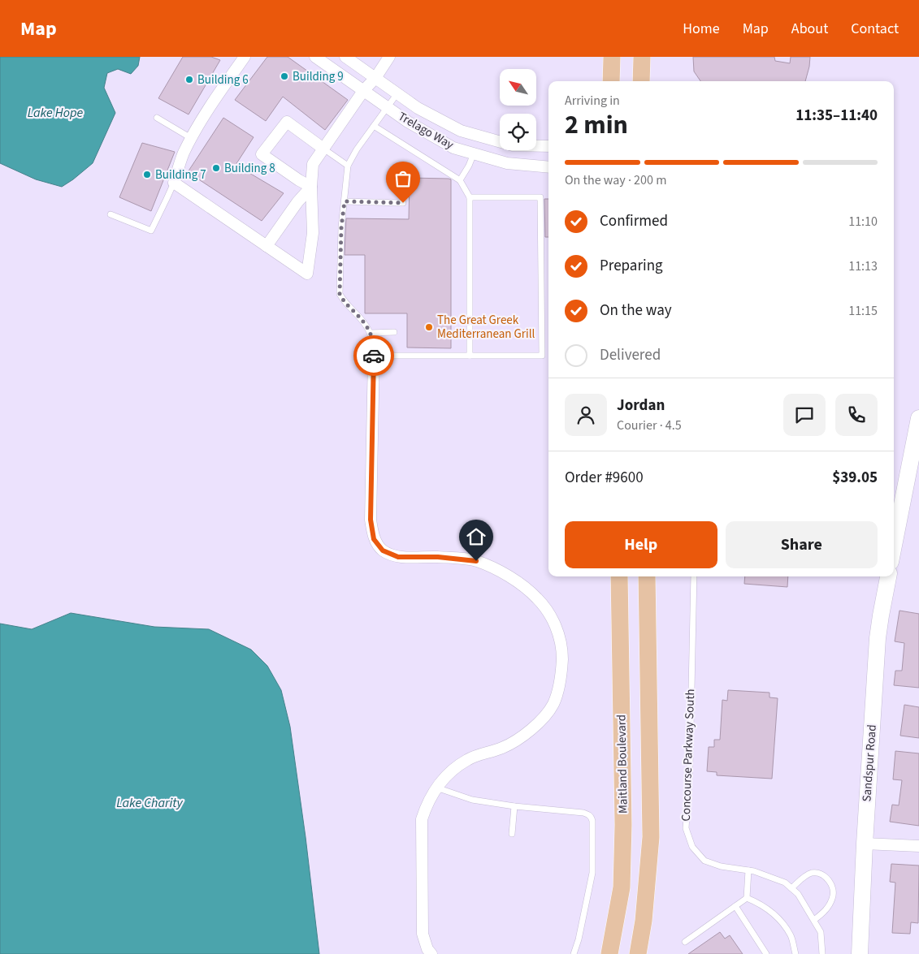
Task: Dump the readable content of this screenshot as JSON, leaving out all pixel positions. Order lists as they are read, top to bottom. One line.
{"streets":{"main road":["Maitland Boulevard"],"street":["Trelago Way","Sandspur Road"],"lane":["Concourse Parkway South"]},"water":["Lake Hope","Lake Charity"],"places":["Building 9","Building 6","Building 8","Building 7","The Great Greek Mediterranean Grill"],"north":"top left","page":{"header":"Map","nav":["Home","Map","About","Contact"],"heading":["2 min","Arriving in","11:35–11:40"],"panel":["Jordan","Courier · 4.5","Order #9600","$39.05"],"bar":"On the way · 200 m","list":[["Confirmed","11:10"],["Preparing","11:13"],["On the way","11:15"],"Delivered"],"buttons":["Help","Share"]}}
